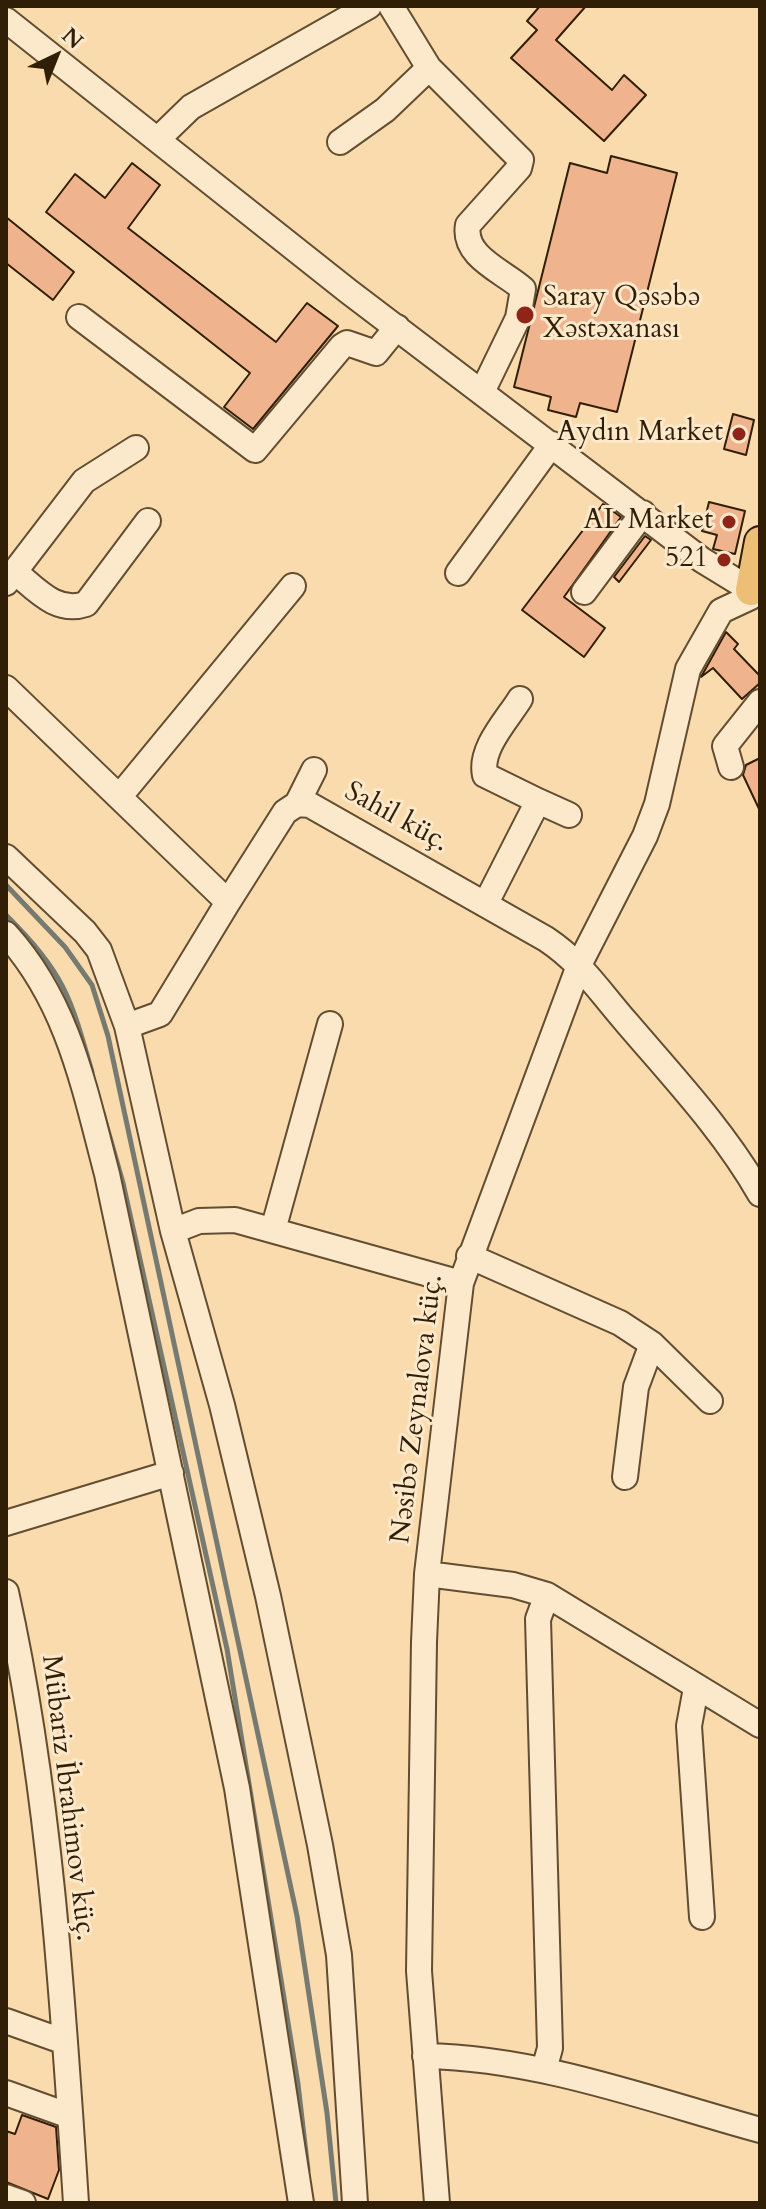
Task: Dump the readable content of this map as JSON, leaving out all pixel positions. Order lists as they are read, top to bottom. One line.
{"streets":{"street":["Sahil küç.","Nəsibə Zeynalova küç.","Mübariz İbrahimov küç."]},"crossings":[["Sahil küç.","Nəsibə Zeynalova küç."]],"places":["Saray Qəsəbə Xəstəxanası","Aydın Market","AL Market","521"],"north":"top right"}
